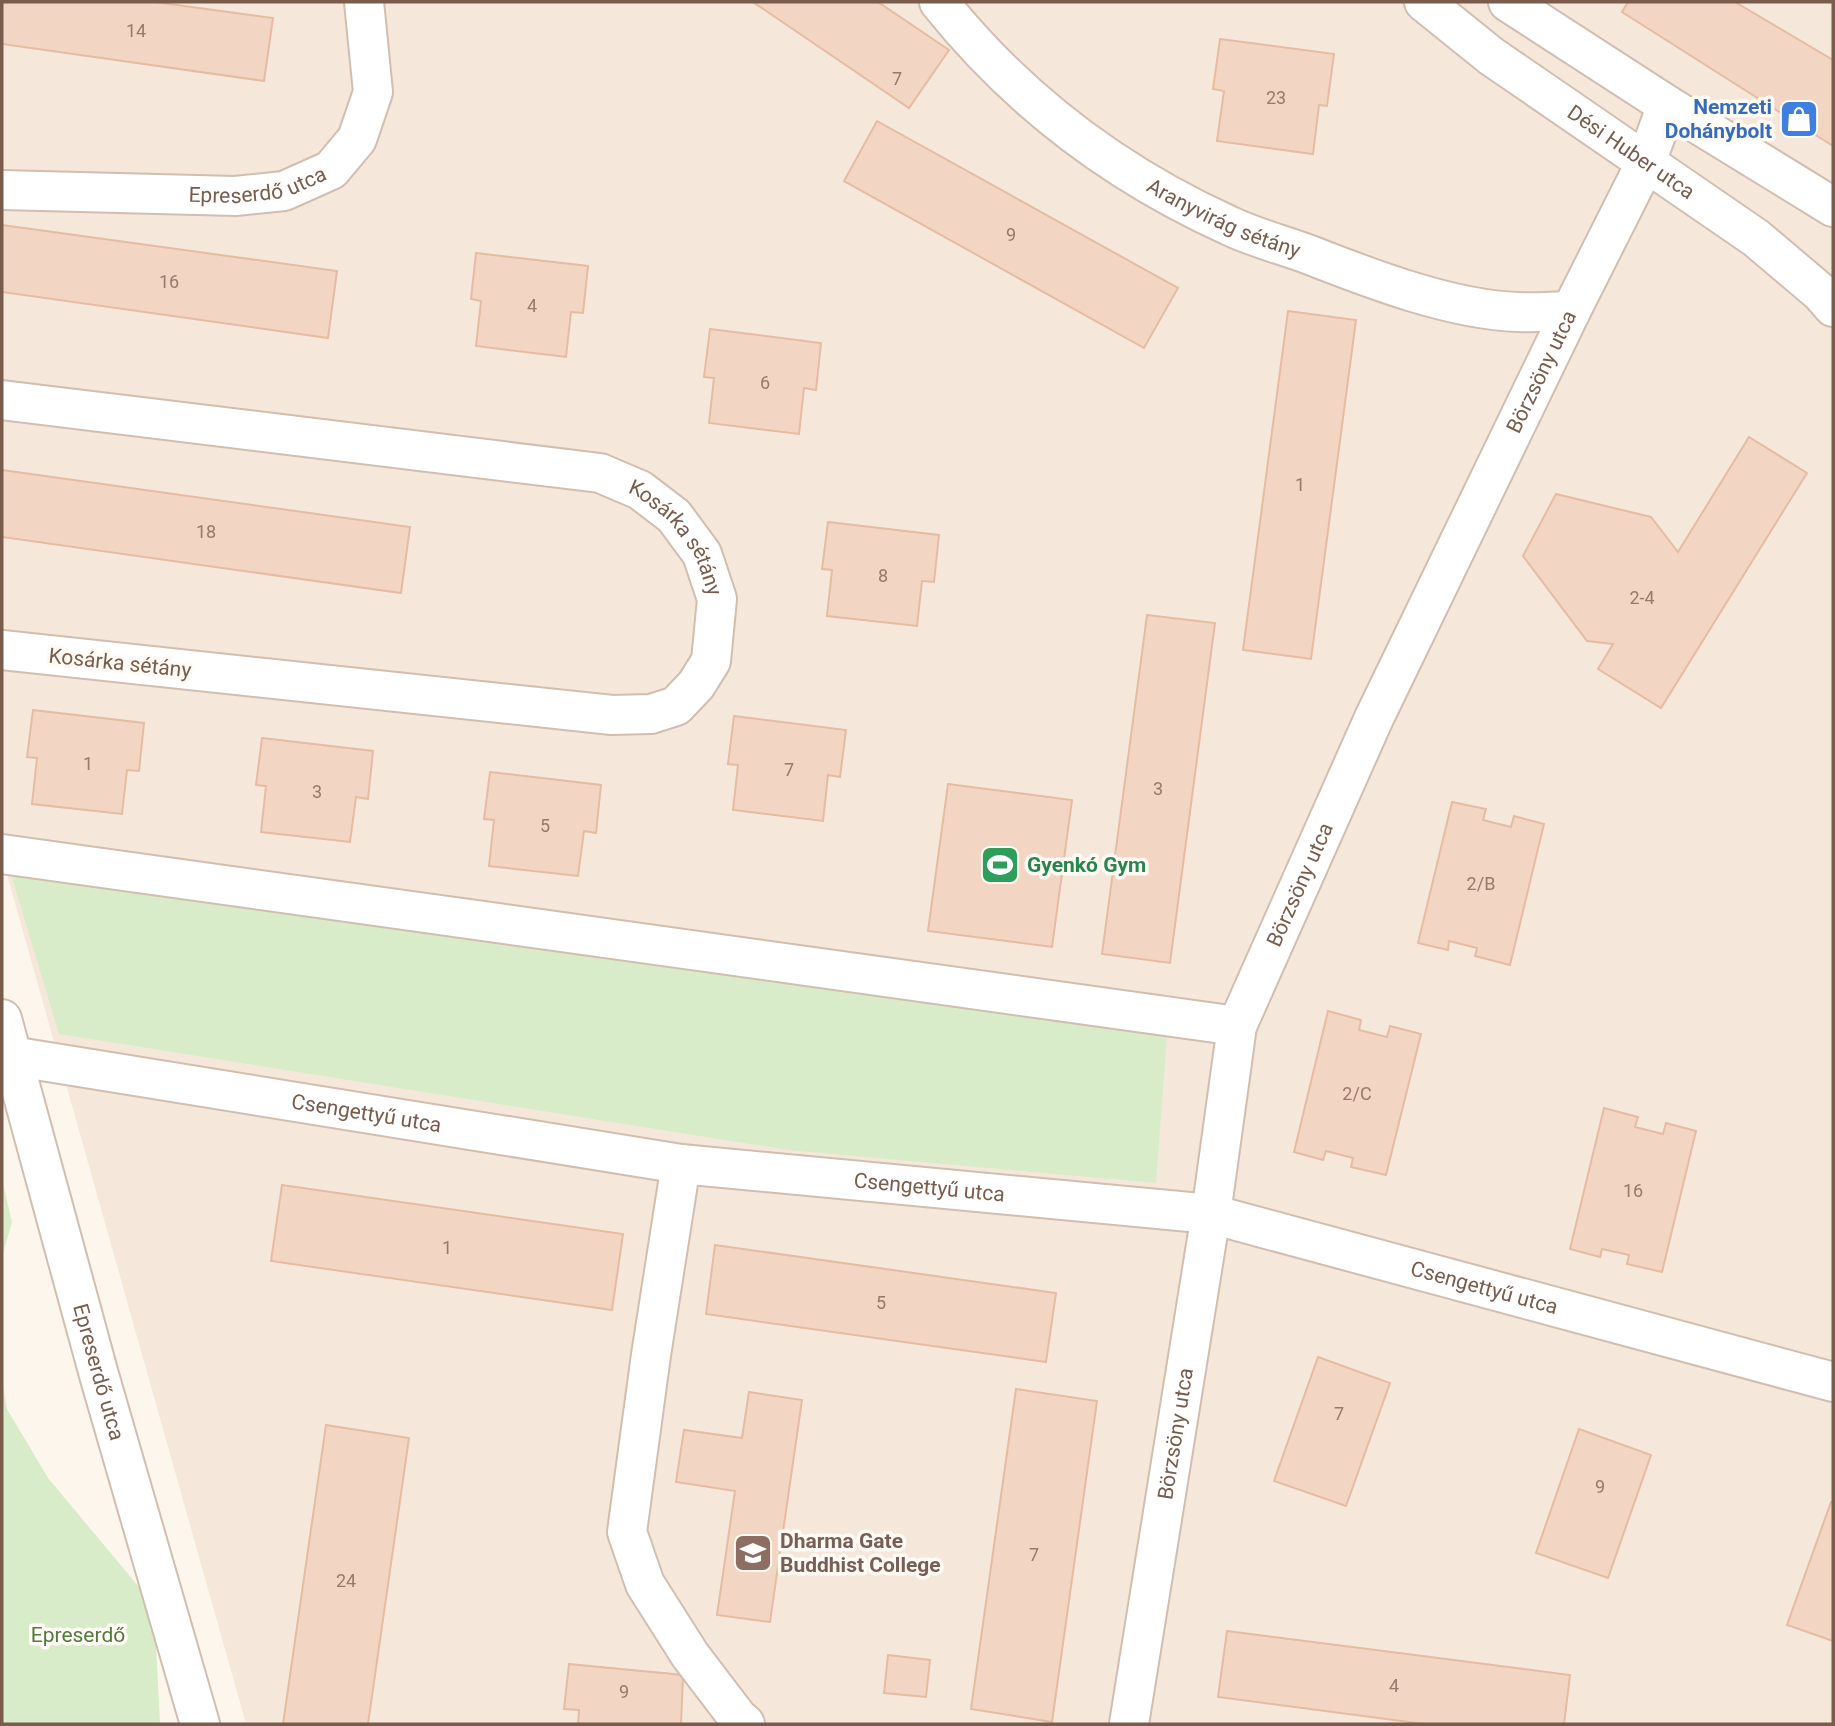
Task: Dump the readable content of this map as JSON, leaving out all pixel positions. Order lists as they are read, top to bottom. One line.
{"streets":{"street":["Dési Huber utca","Epreserdő utca","Aranyvirág sétány","Börzsöny utca","Kosárka sétány","Csengettyű utca"]},"crossings":[["Dési Huber utca","Börzsöny utca"],["Epreserdő utca","Csengettyű utca"],["Aranyvirág sétány","Börzsöny utca"],["Börzsöny utca","Csengettyű utca"]],"parks":["Epreserdő"],"places":{"shop":["Nemzeti Dohánybolt"],"sports":["Gyenkó Gym"],"school or university":["Dharma Gate Buddhist College"]},"house_numbers":["14","7","23","9","16","4","6","1","18","8","2-4","1","7","3","3","5","2/B","2/C","16","1","5","7","9","7","24","4","9"]}
